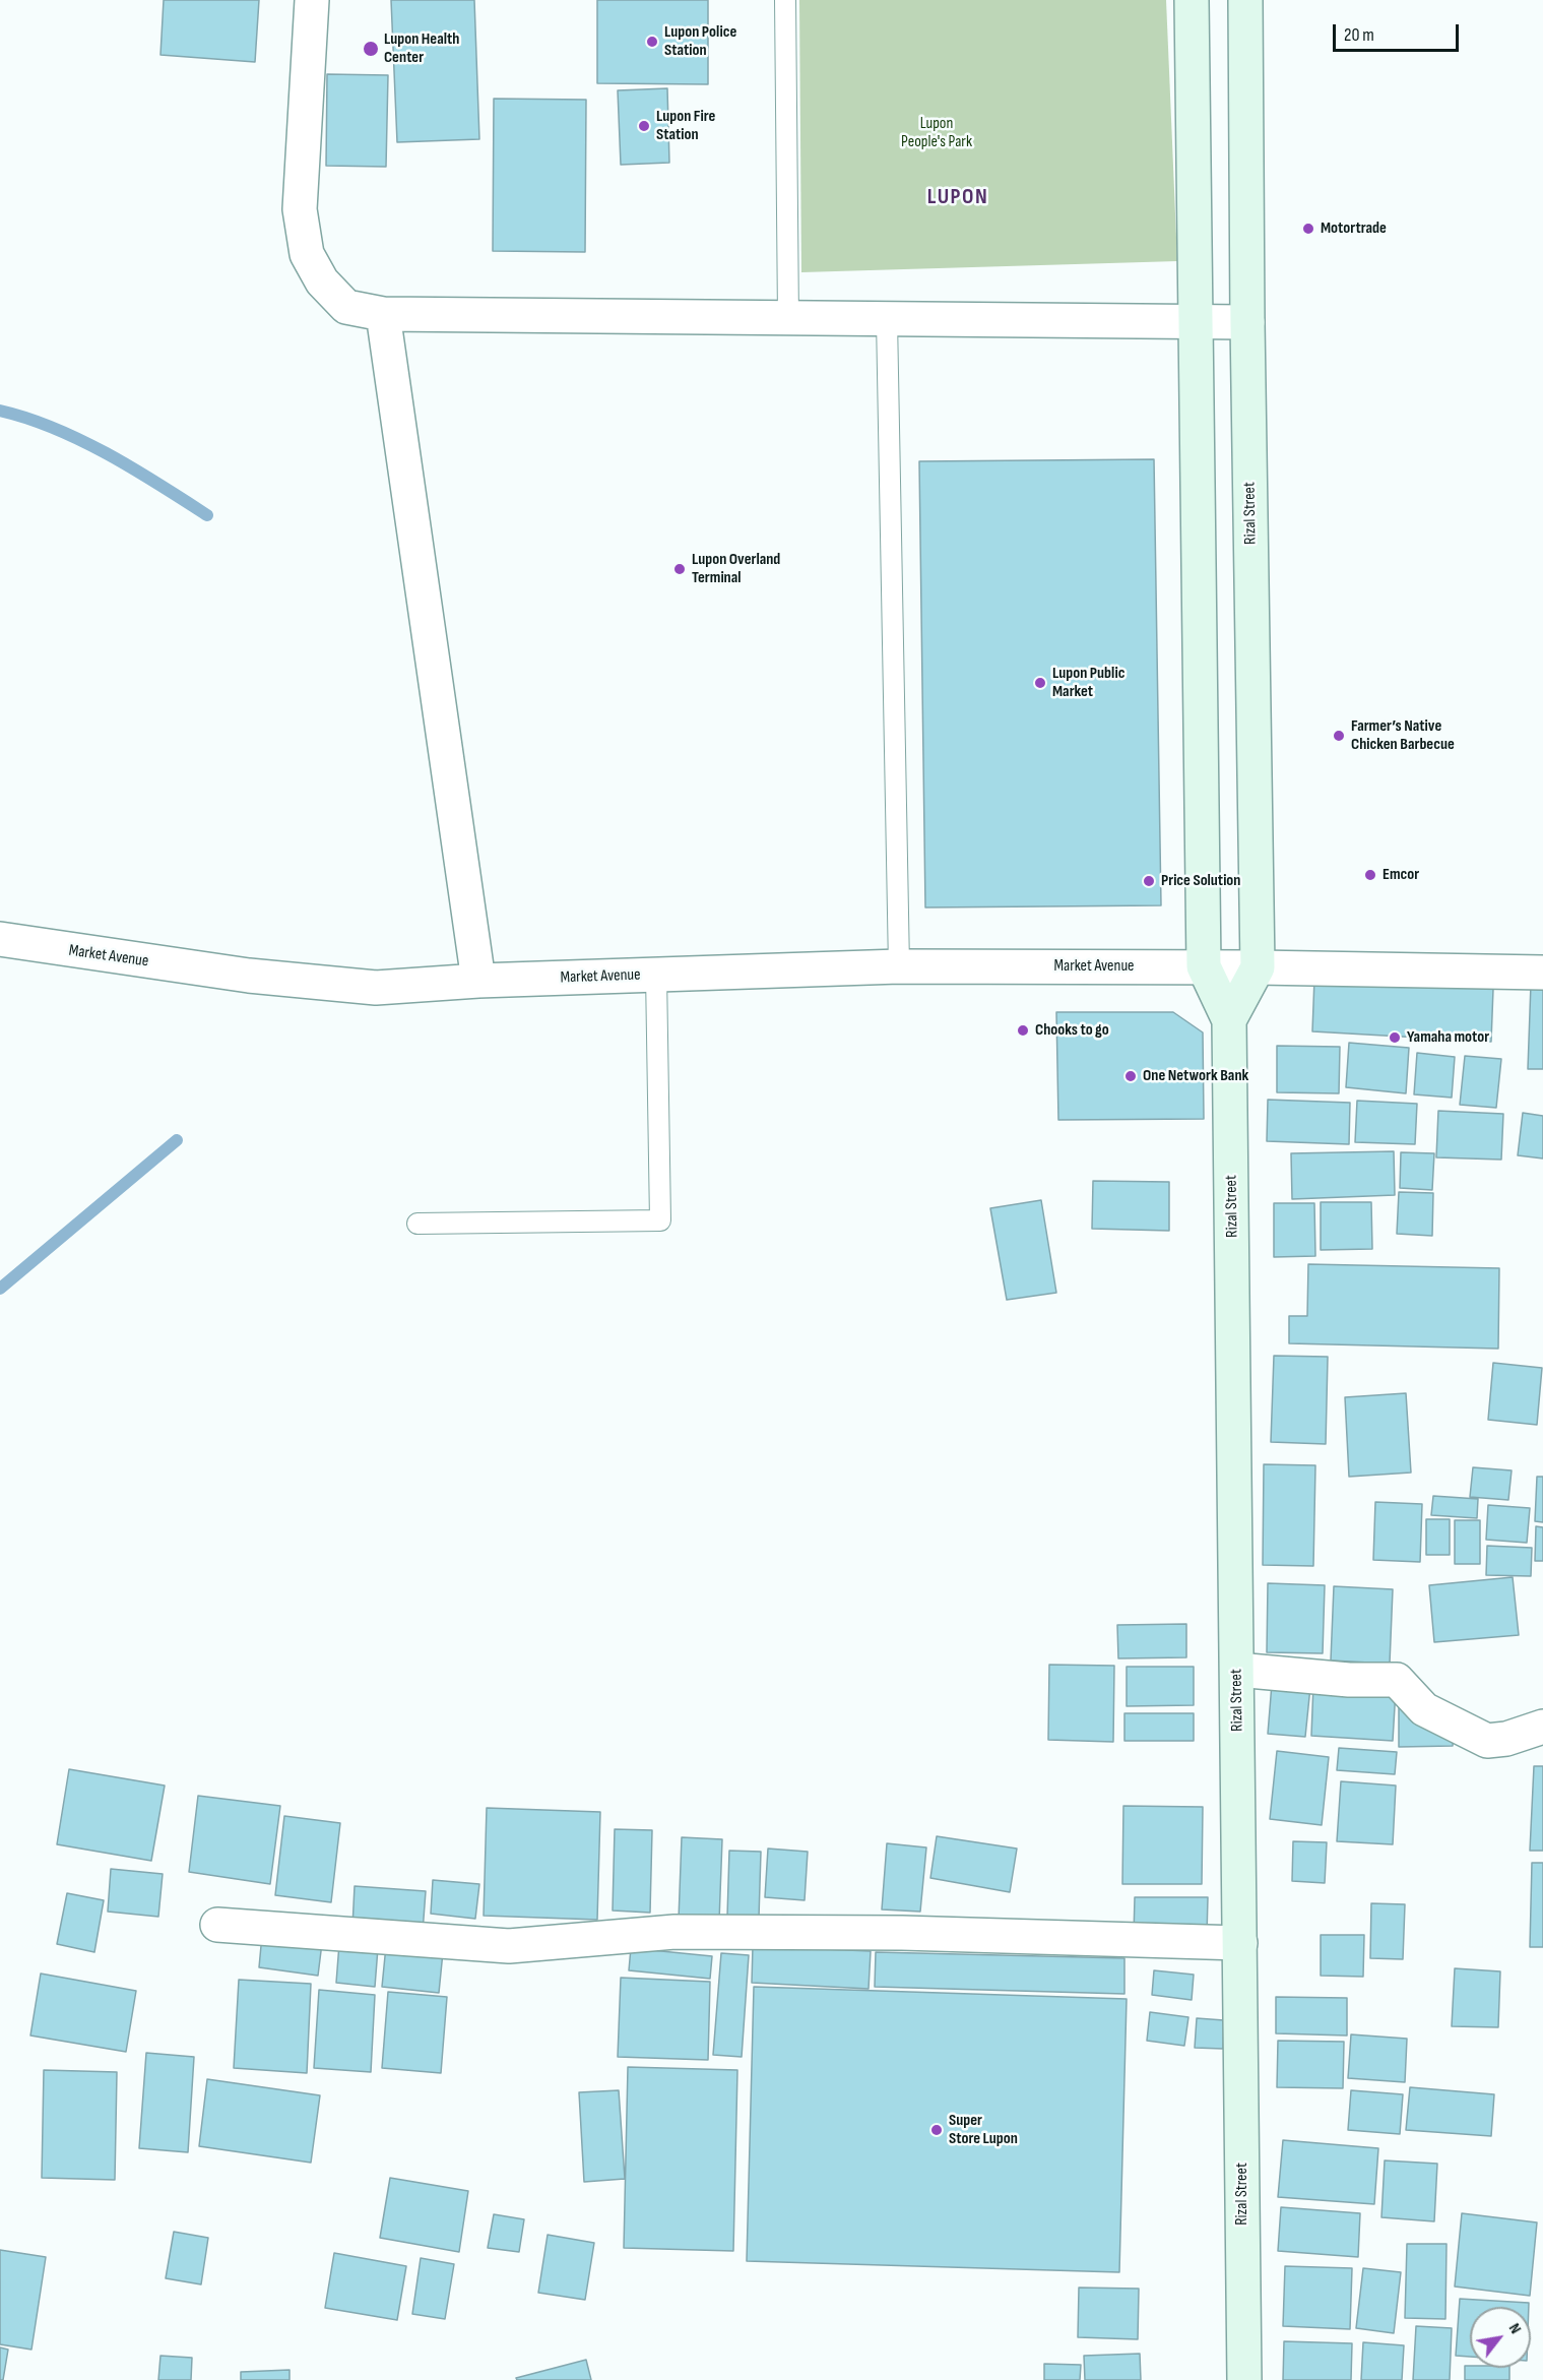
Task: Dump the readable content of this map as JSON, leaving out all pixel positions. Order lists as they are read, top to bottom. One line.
{"streets":{"street":["Rizal Street","Market Avenue"]},"crossings":[["Rizal Street","Market Avenue"]],"districts":["LUPON"],"parks":["Lupon People's Park"],"places":["Lupon Police Station","Lupon Health Center","Lupon Fire Station","Motortrade","Lupon Overland Terminal","Lupon Public Market","Farmer’s Native Chicken Barbecue","Emcor","Price Solution","Chooks to go","Yamaha motor","One Network Bank","Super Store Lupon"],"scale_bar":"20 m","north":"top right"}
